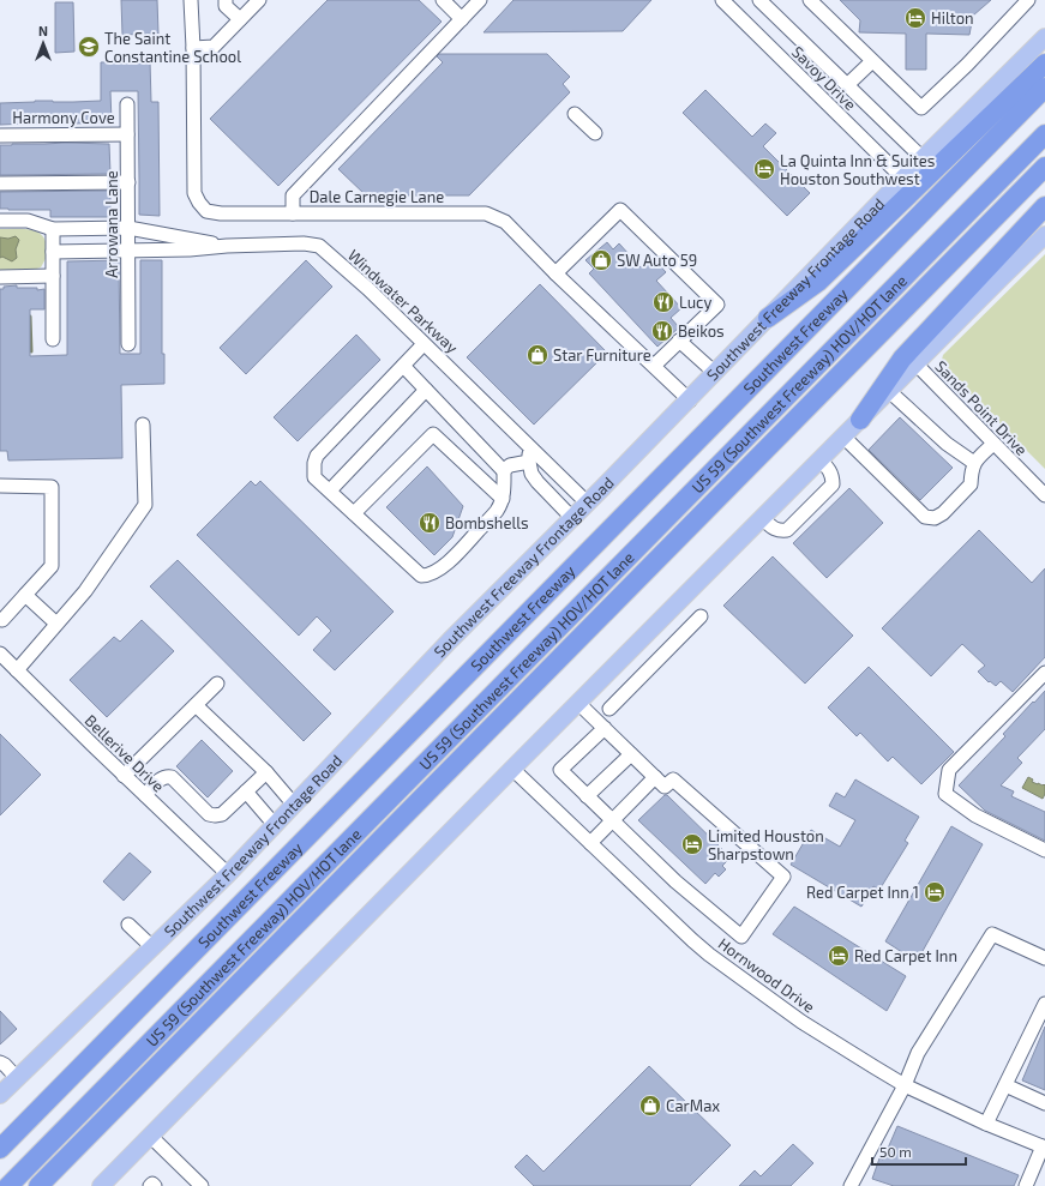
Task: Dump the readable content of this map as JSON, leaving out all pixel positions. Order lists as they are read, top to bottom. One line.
{"streets":{"highway":["Southwest Freeway","US 59 (Southwest Freeway) HOV/HOT lane"],"main road":["Southwest Freeway Frontage Road"],"street":["Savoy Drive","Harmony Cove","Dale Carnegie Lane","Arrowana Lane","Windwater Parkway","Sands Point Drive","Bellerive Drive","Hornwood Drive"]},"crossings":[["Savoy Drive","Southwest Freeway Frontage Road"],["Harmony Cove","Arrowana Lane"],["Dale Carnegie Lane","Southwest Freeway Frontage Road"],["Arrowana Lane","Windwater Parkway"],["Southwest Freeway Frontage Road","Windwater Parkway"],["Southwest Freeway Frontage Road","Bellerive Drive"]],"places":{"hotel":["Hilton","La Quinta Inn & Suites Houston Southwest","Limited Houston Sharpstown","Red Carpet Inn 1","Red Carpet Inn"],"school or university":["The Saint Constantine School"],"shop":["SW Auto 59","Star Furniture","CarMax"],"restaurant":["Lucy","Beikos","Bombshells"]},"scale_bar":"50 m","north":"top"}
